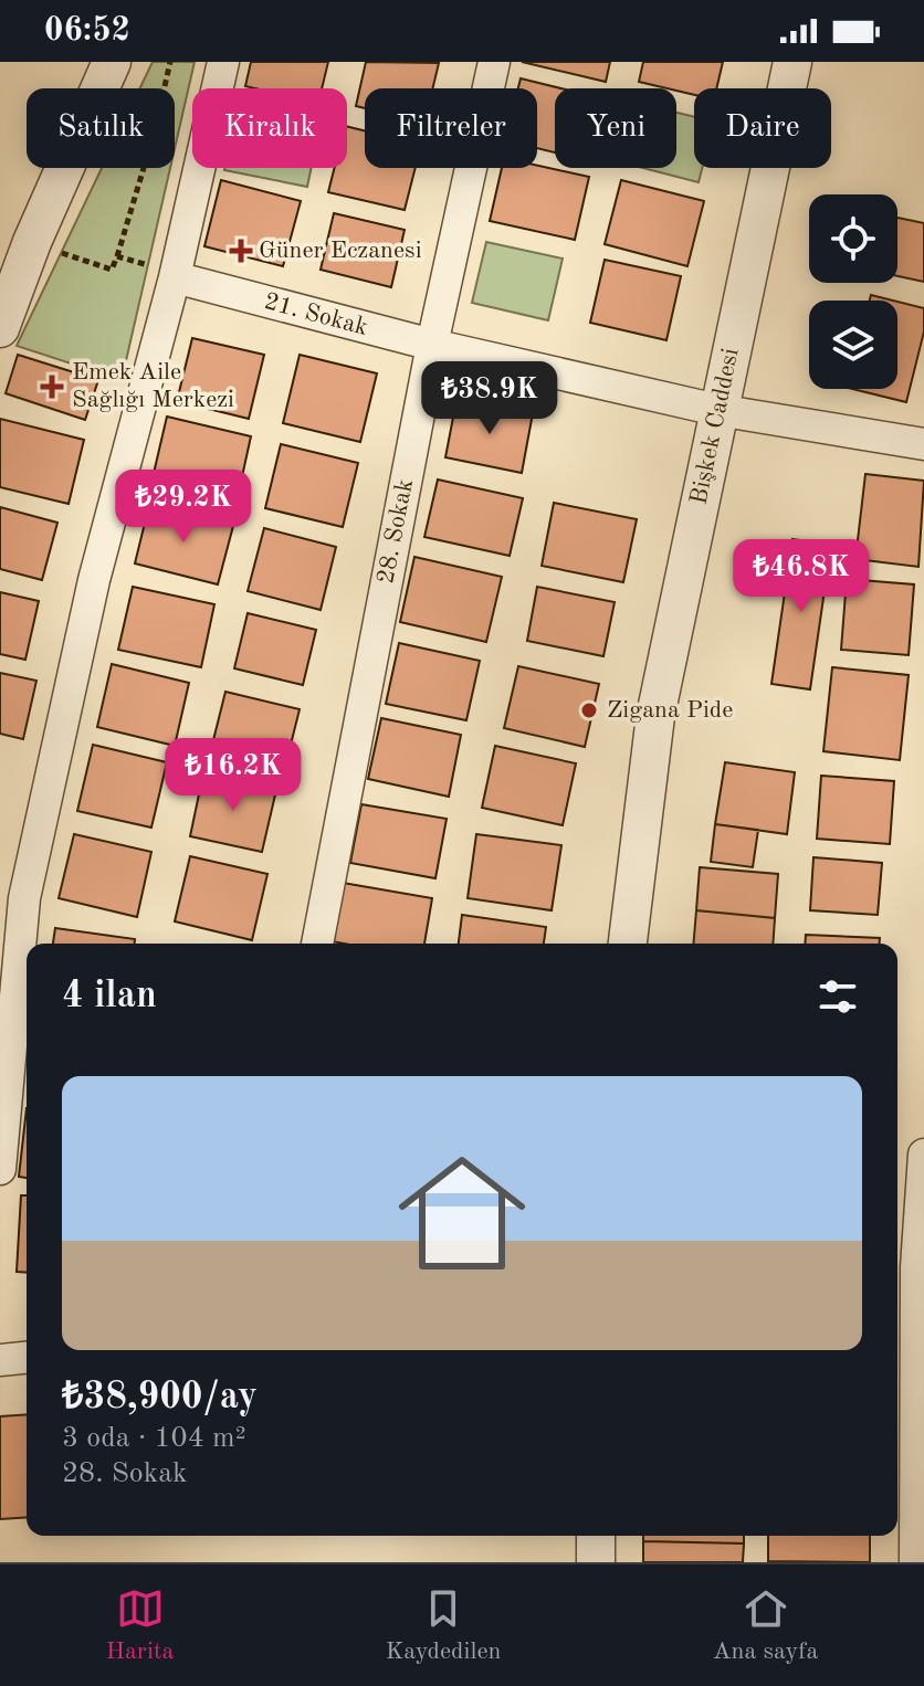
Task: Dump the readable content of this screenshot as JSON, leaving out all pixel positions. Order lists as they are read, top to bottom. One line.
{"streets":{"street":["21. Sokak","Bişkek Caddesi","28. Sokak"]},"crossings":[["21. Sokak","Bişkek Caddesi"],["21. Sokak","28. Sokak"]],"places":{"health":["Güner Eczanesi","Emek Aile Sağlığı Merkezi"],"other":["Zigana Pide"]},"page":{"status":"06:52","chip":["Satılık","Kiralık","Filtreler","Yeni","Daire"],"price":["₺38.9K","₺29.2K","₺46.8K","₺16.2K"],"heading":"4 ilan","list":[{"name":"₺38,900/ay","note":"3 oda · 104 m² · 28. Sokak"}],"tabs":["Harita","Kaydedilen","Ana sayfa"]}}
